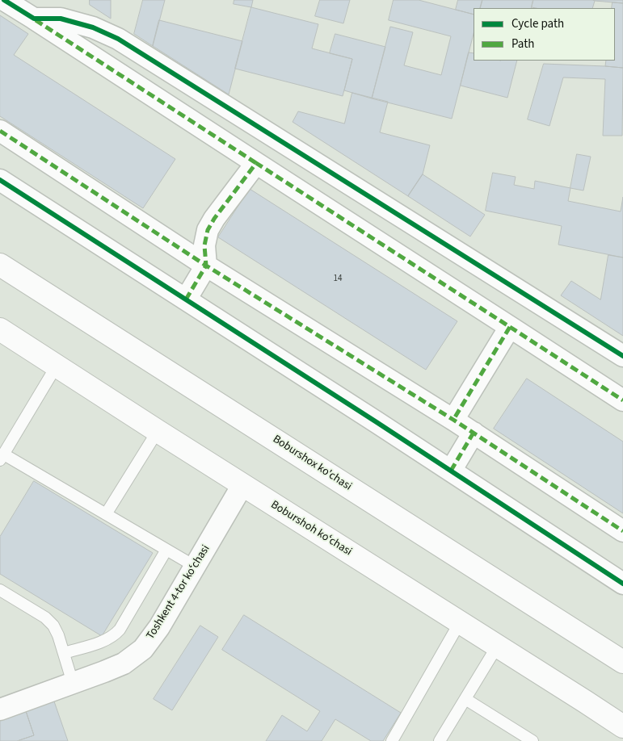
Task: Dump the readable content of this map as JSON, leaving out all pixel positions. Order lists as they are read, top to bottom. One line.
{"streets":{"main road":["Boburshox ko'chasi","Boburshoh koʻchasi"],"street":["Toshkent 4-tor koʻchasi"]},"crossings":[["Boburshoh koʻchasi","Toshkent 4-tor koʻchasi"]],"house_numbers":["14"],"legend":["Cycle path","Path"]}
